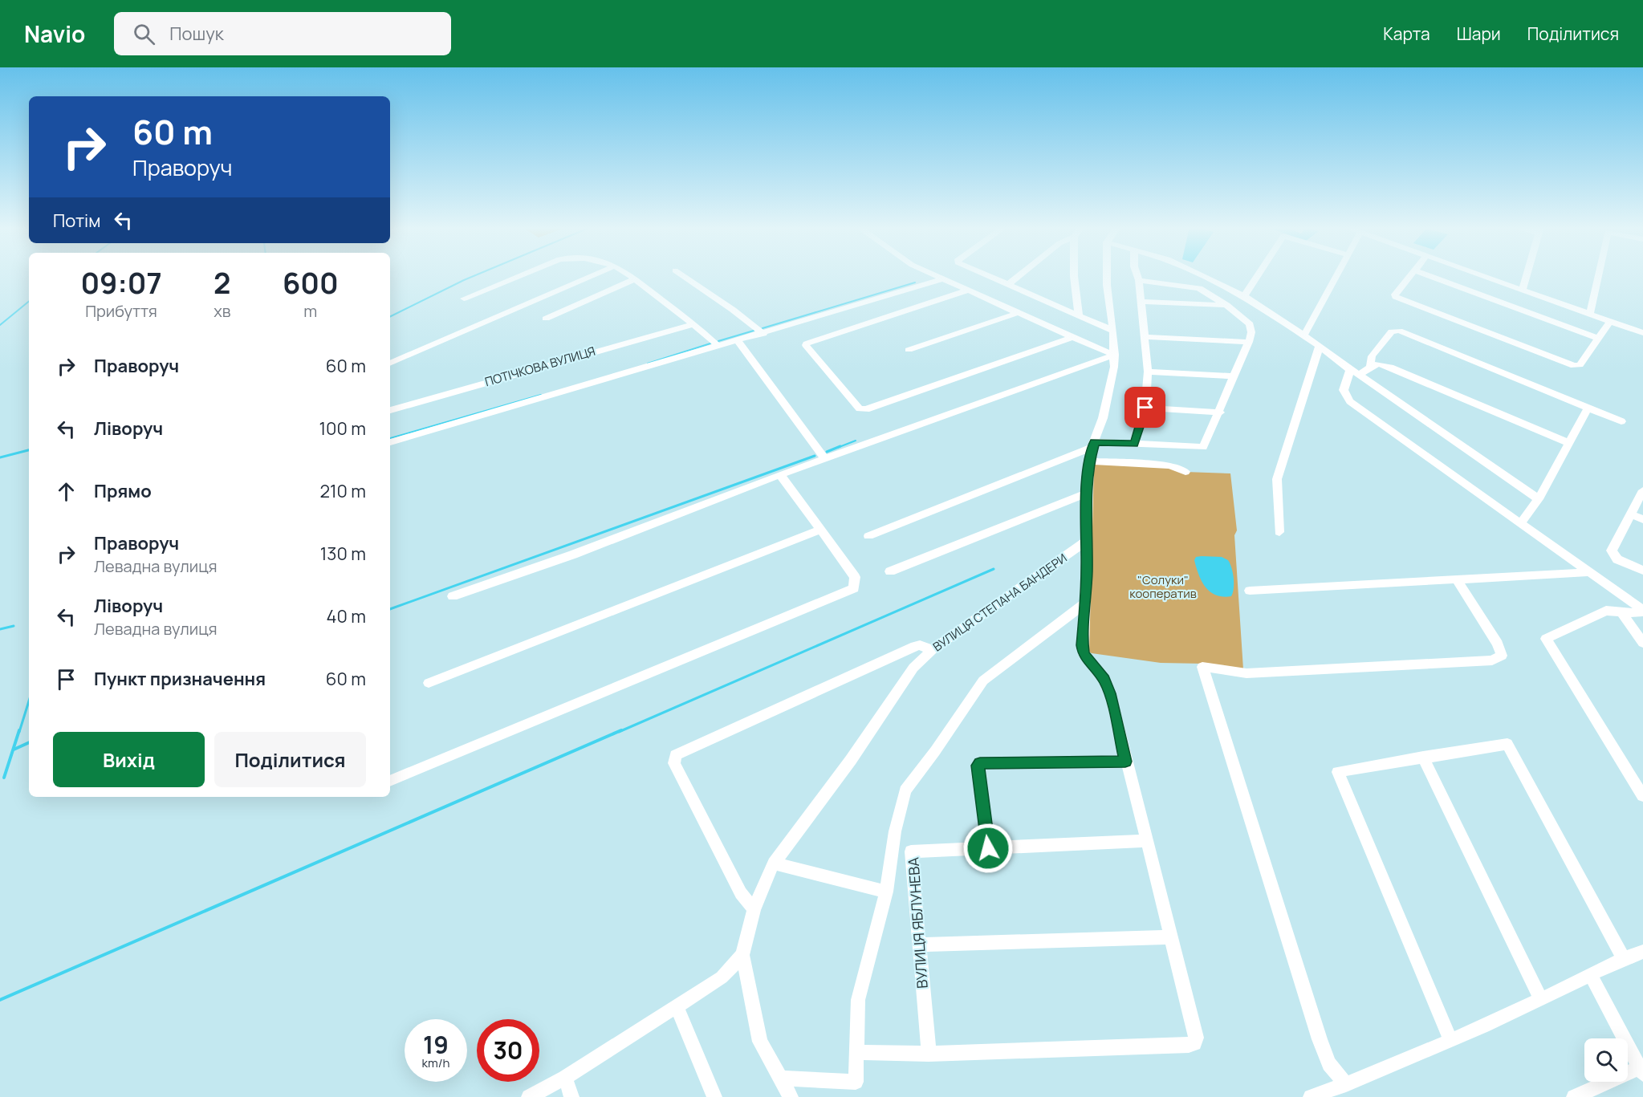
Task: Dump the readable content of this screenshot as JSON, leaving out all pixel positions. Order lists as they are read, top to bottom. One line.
{"streets":{"street":["ПОТІЧКОВА ВУЛИЦЯ","ВУЛИЦЯ СТЕПАНА БАНДЕРИ","ВУЛИЦЯ ЯБЛУНЕВА"]},"parks":["\"Солуки\" кооператив"],"page":{"header":"Navio","search":"Пошук","nav":["Карта","Шари","Поділитися"],"turn":["60 m","Праворуч"],"then":"Потім","eta":["09:07","Прибуття","2","хв","600","m"],"list":[{"name":"Праворуч","value":"60 m"},{"name":"Ліворуч","value":"100 m"},{"name":"Прямо","value":"210 m"},{"name":"Праворуч","note":"Левадна вулиця","value":"130 m"},{"name":"Ліворуч","note":"Левадна вулиця","value":"40 m"},{"name":"Пункт призначення","value":"60 m"}],"buttons":["Вихід","Поділитися"],"speed":"19 km/h","limit":"30"}}
